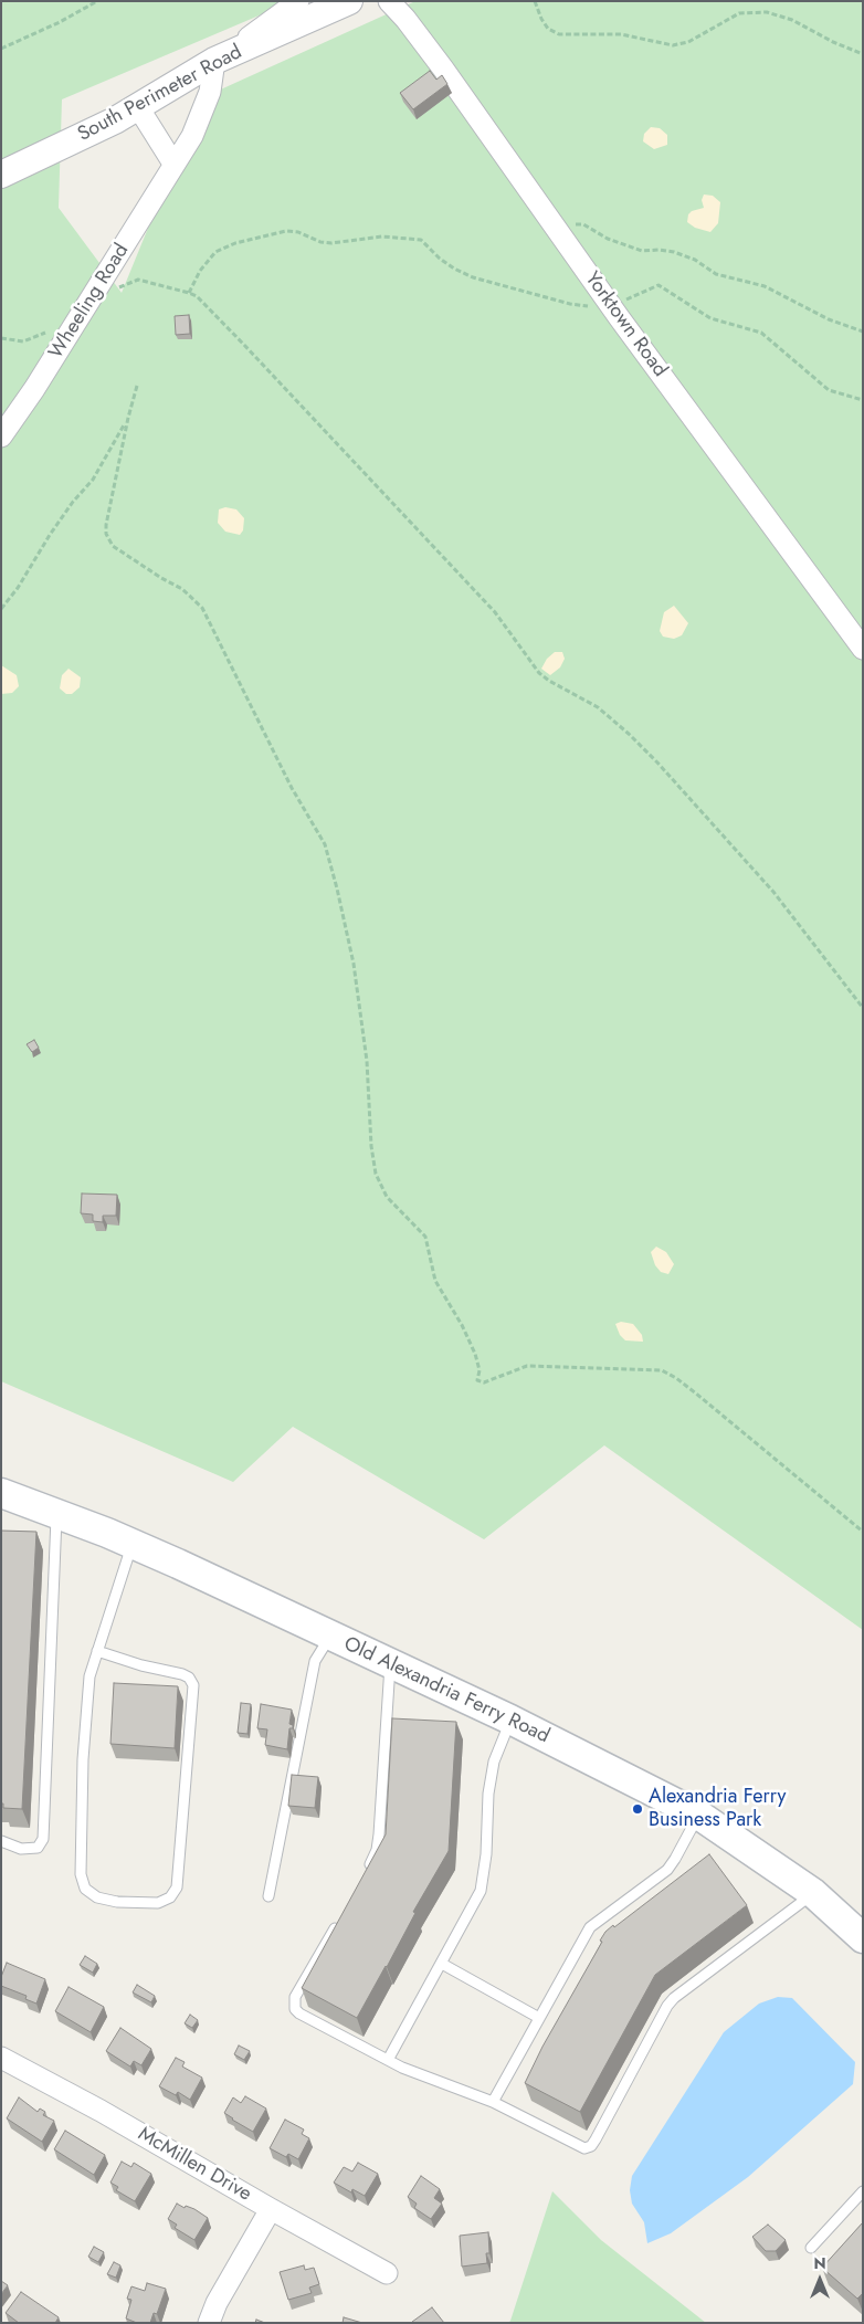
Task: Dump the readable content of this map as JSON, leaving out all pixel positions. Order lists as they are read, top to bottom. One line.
{"streets":{"main road":["Old Alexandria Ferry Road"],"street":["South Perimeter Road","Wheeling Road","Yorktown Road","McMillen Drive"]},"crossings":[["South Perimeter Road","Wheeling Road"]],"places":["Alexandria Ferry Business Park"],"north":"top"}
